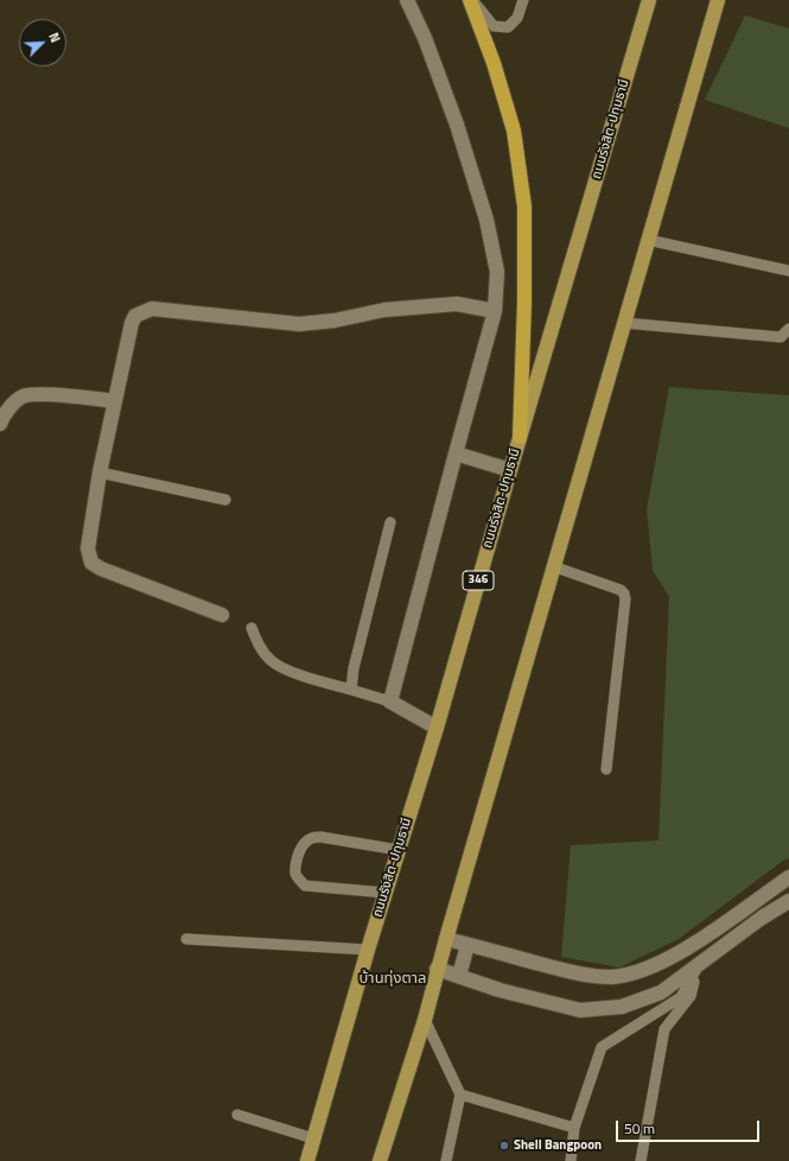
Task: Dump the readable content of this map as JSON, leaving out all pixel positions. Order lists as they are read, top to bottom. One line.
{"streets":{"main road":["ถนนรังสิต-ปทุมธานี","346"]},"districts":["บ้านทุ่งตาล"],"places":["Shell Bangpoon"],"scale_bar":"50 m","north":"top right"}
